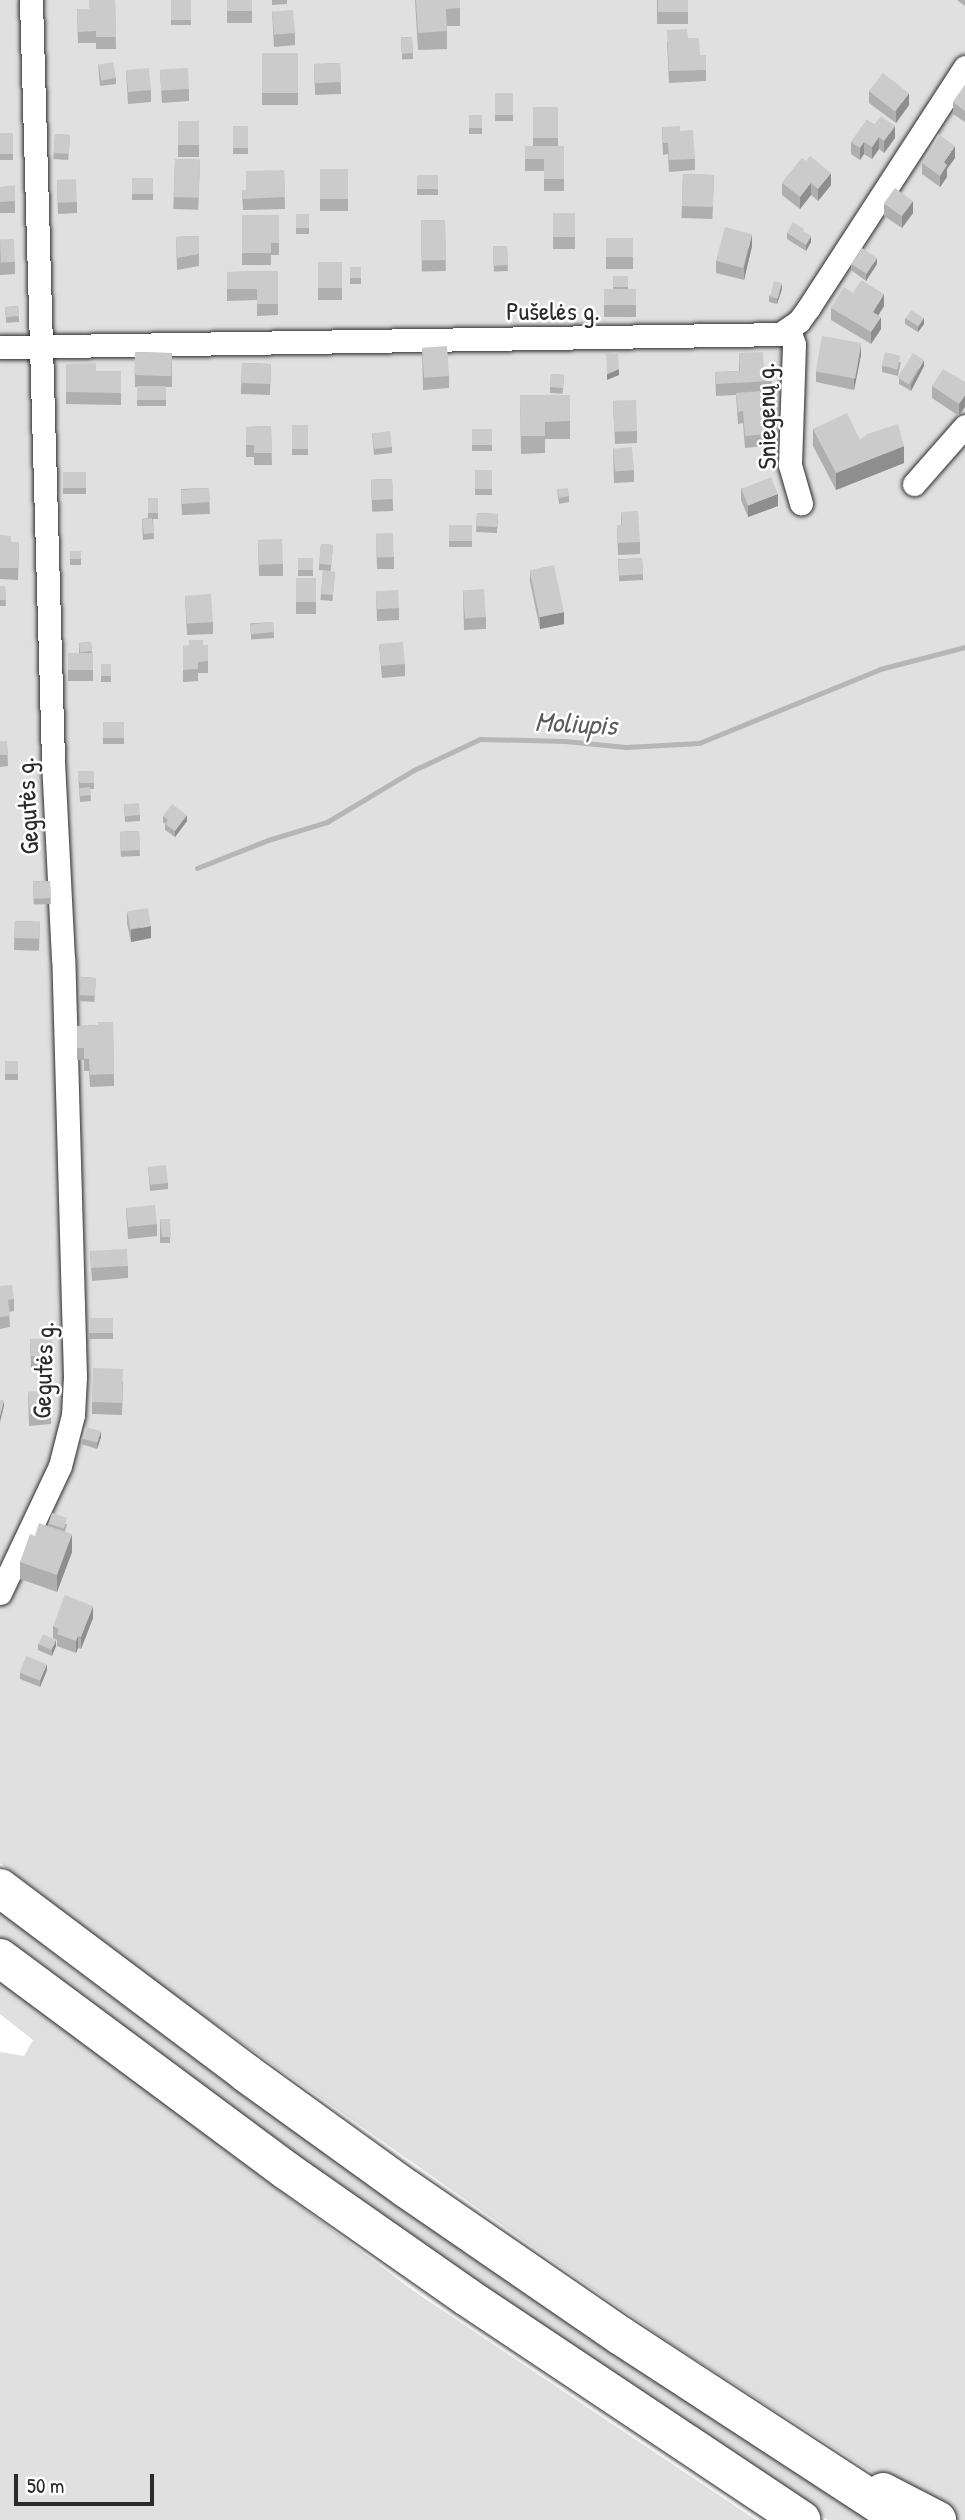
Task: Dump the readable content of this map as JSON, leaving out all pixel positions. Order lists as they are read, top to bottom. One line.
{"streets":{"street":["Pušelės g.","Sniegenų g.","Gegutės g."]},"crossings":[["Pušelės g.","Sniegenų g."],["Pušelės g.","Gegutės g."]],"water":["Moliupis"],"scale_bar":"50 m"}
